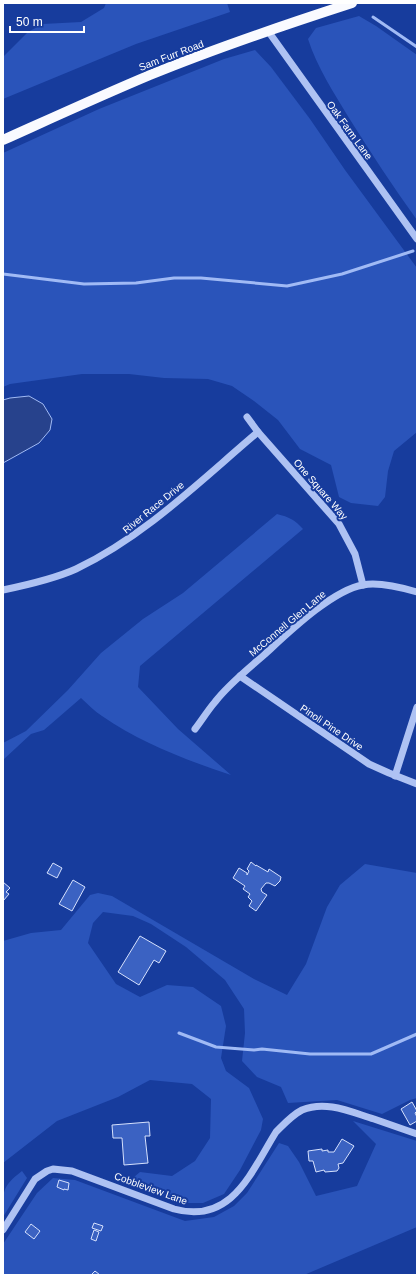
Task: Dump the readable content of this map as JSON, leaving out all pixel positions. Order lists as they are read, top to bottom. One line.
{"streets":{"main road":["Sam Furr Road"],"street":["Oak Farm Lane","One Square Way","River Race Drive","McConnell Glen Lane","Pinoli Pine Drive","Cobbleview Lane"]},"crossings":[["Sam Furr Road","Oak Farm Lane"],["One Square Way","River Race Drive"],["One Square Way","McConnell Glen Lane"],["McConnell Glen Lane","Pinoli Pine Drive"]],"scale_bar":"50 m"}
